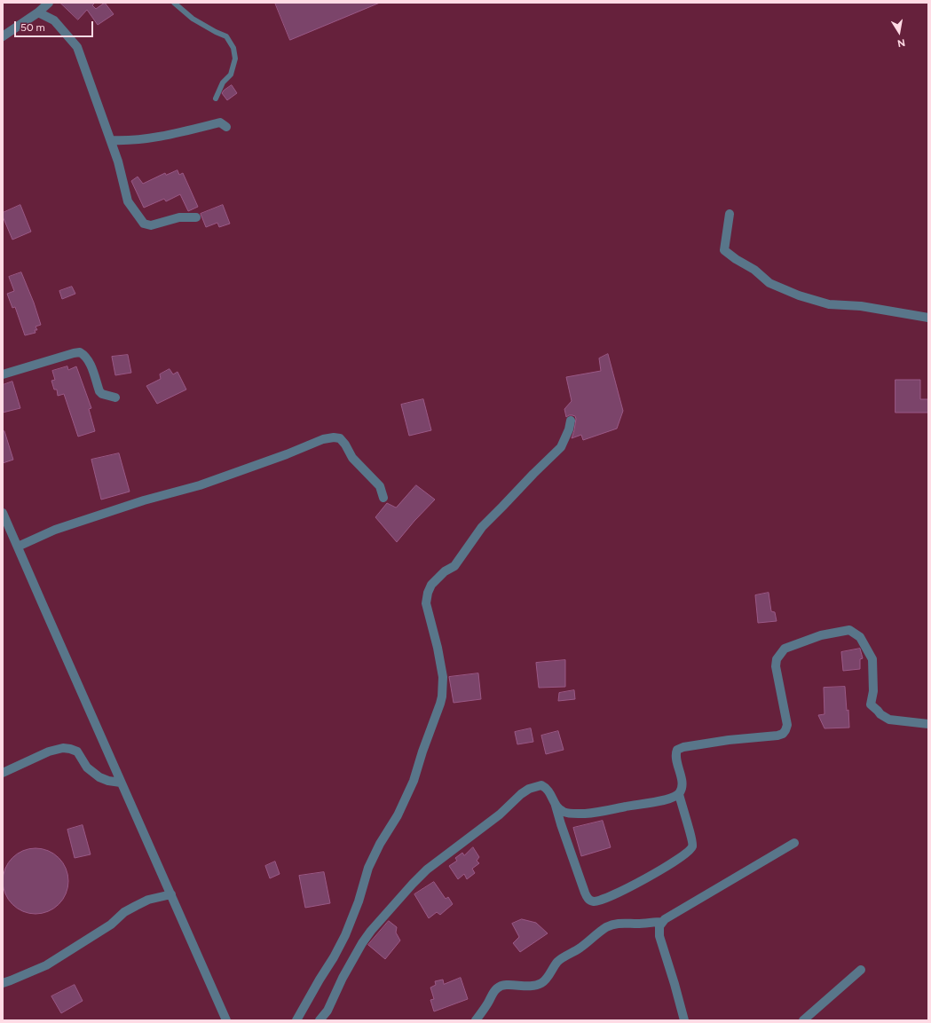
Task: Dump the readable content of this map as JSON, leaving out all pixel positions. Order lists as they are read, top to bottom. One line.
{"scale_bar":"50 m","north":"bottom"}
